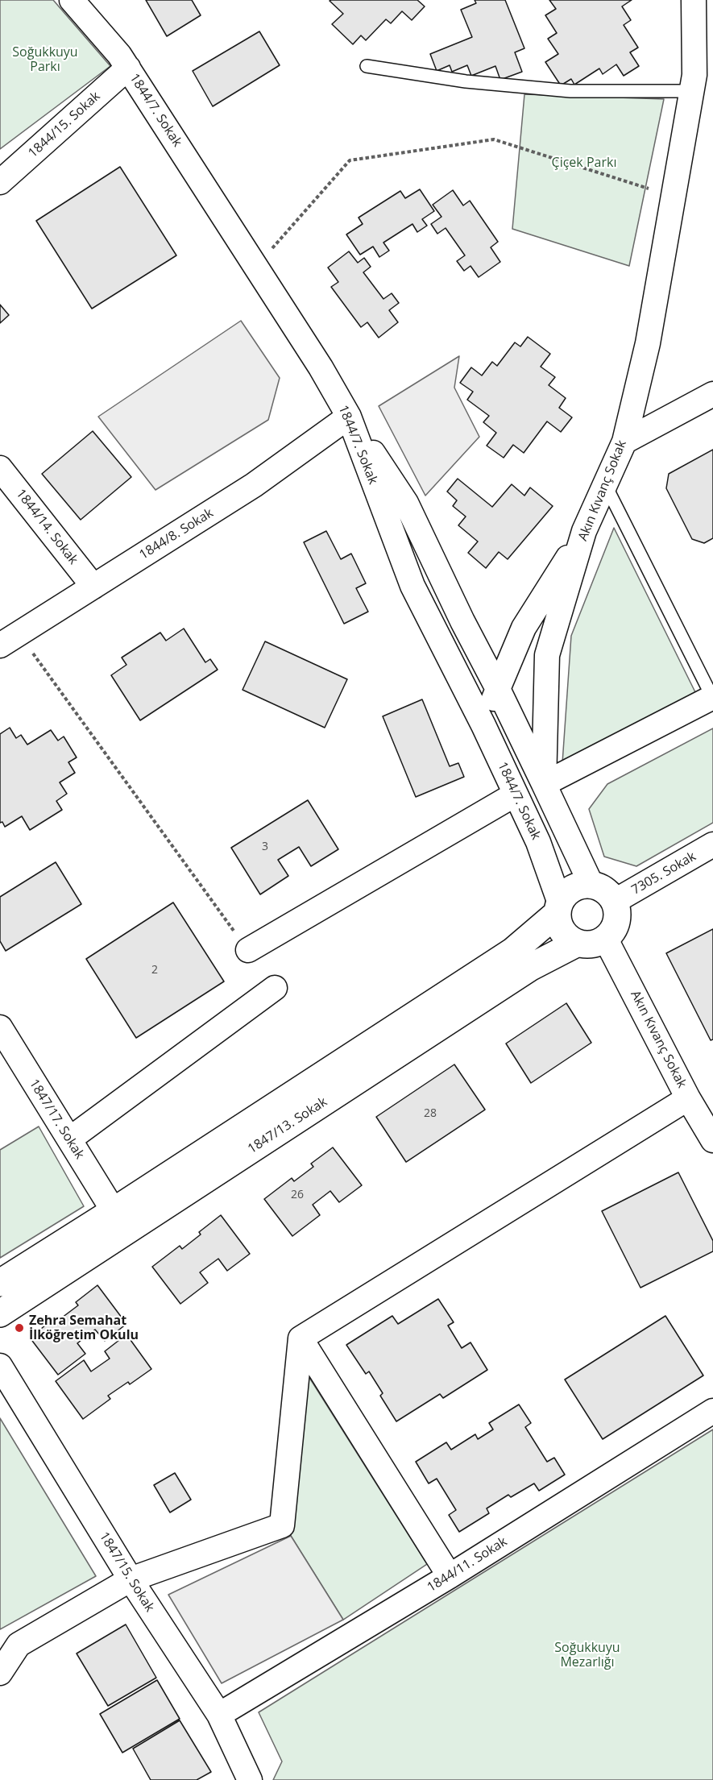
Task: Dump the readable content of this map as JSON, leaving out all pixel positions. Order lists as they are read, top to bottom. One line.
{"streets":{"main road":["1847/13. Sokak"],"street":["1844/7. Sokak","1844/15. Sokak","Akın Kıvanç Sokak","1844/14. Sokak","1844/8. Sokak","7305. Sokak","1847/17. Sokak","1844/11. Sokak","1847/15. Sokak"]},"crossings":[["1844/7. Sokak","1844/15. Sokak"],["1844/7. Sokak","Akın Kıvanç Sokak"],["1844/7. Sokak","1844/8. Sokak"],["1844/7. Sokak","7305. Sokak"],["1844/7. Sokak","1847/13. Sokak"],["Akın Kıvanç Sokak","7305. Sokak"],["Akın Kıvanç Sokak","1847/13. Sokak"],["1844/14. Sokak","1844/8. Sokak"],["7305. Sokak","1847/13. Sokak"],["1847/17. Sokak","1847/13. Sokak"],["1844/11. Sokak","1847/15. Sokak"]],"parks":["Soğukkuyu Parkı","Çiçek Parkı","Soğukkuyu Mezarlığı"],"places":["Zehra Semahat İlköğretim Okulu"],"house_numbers":["3","2","28","26"]}
